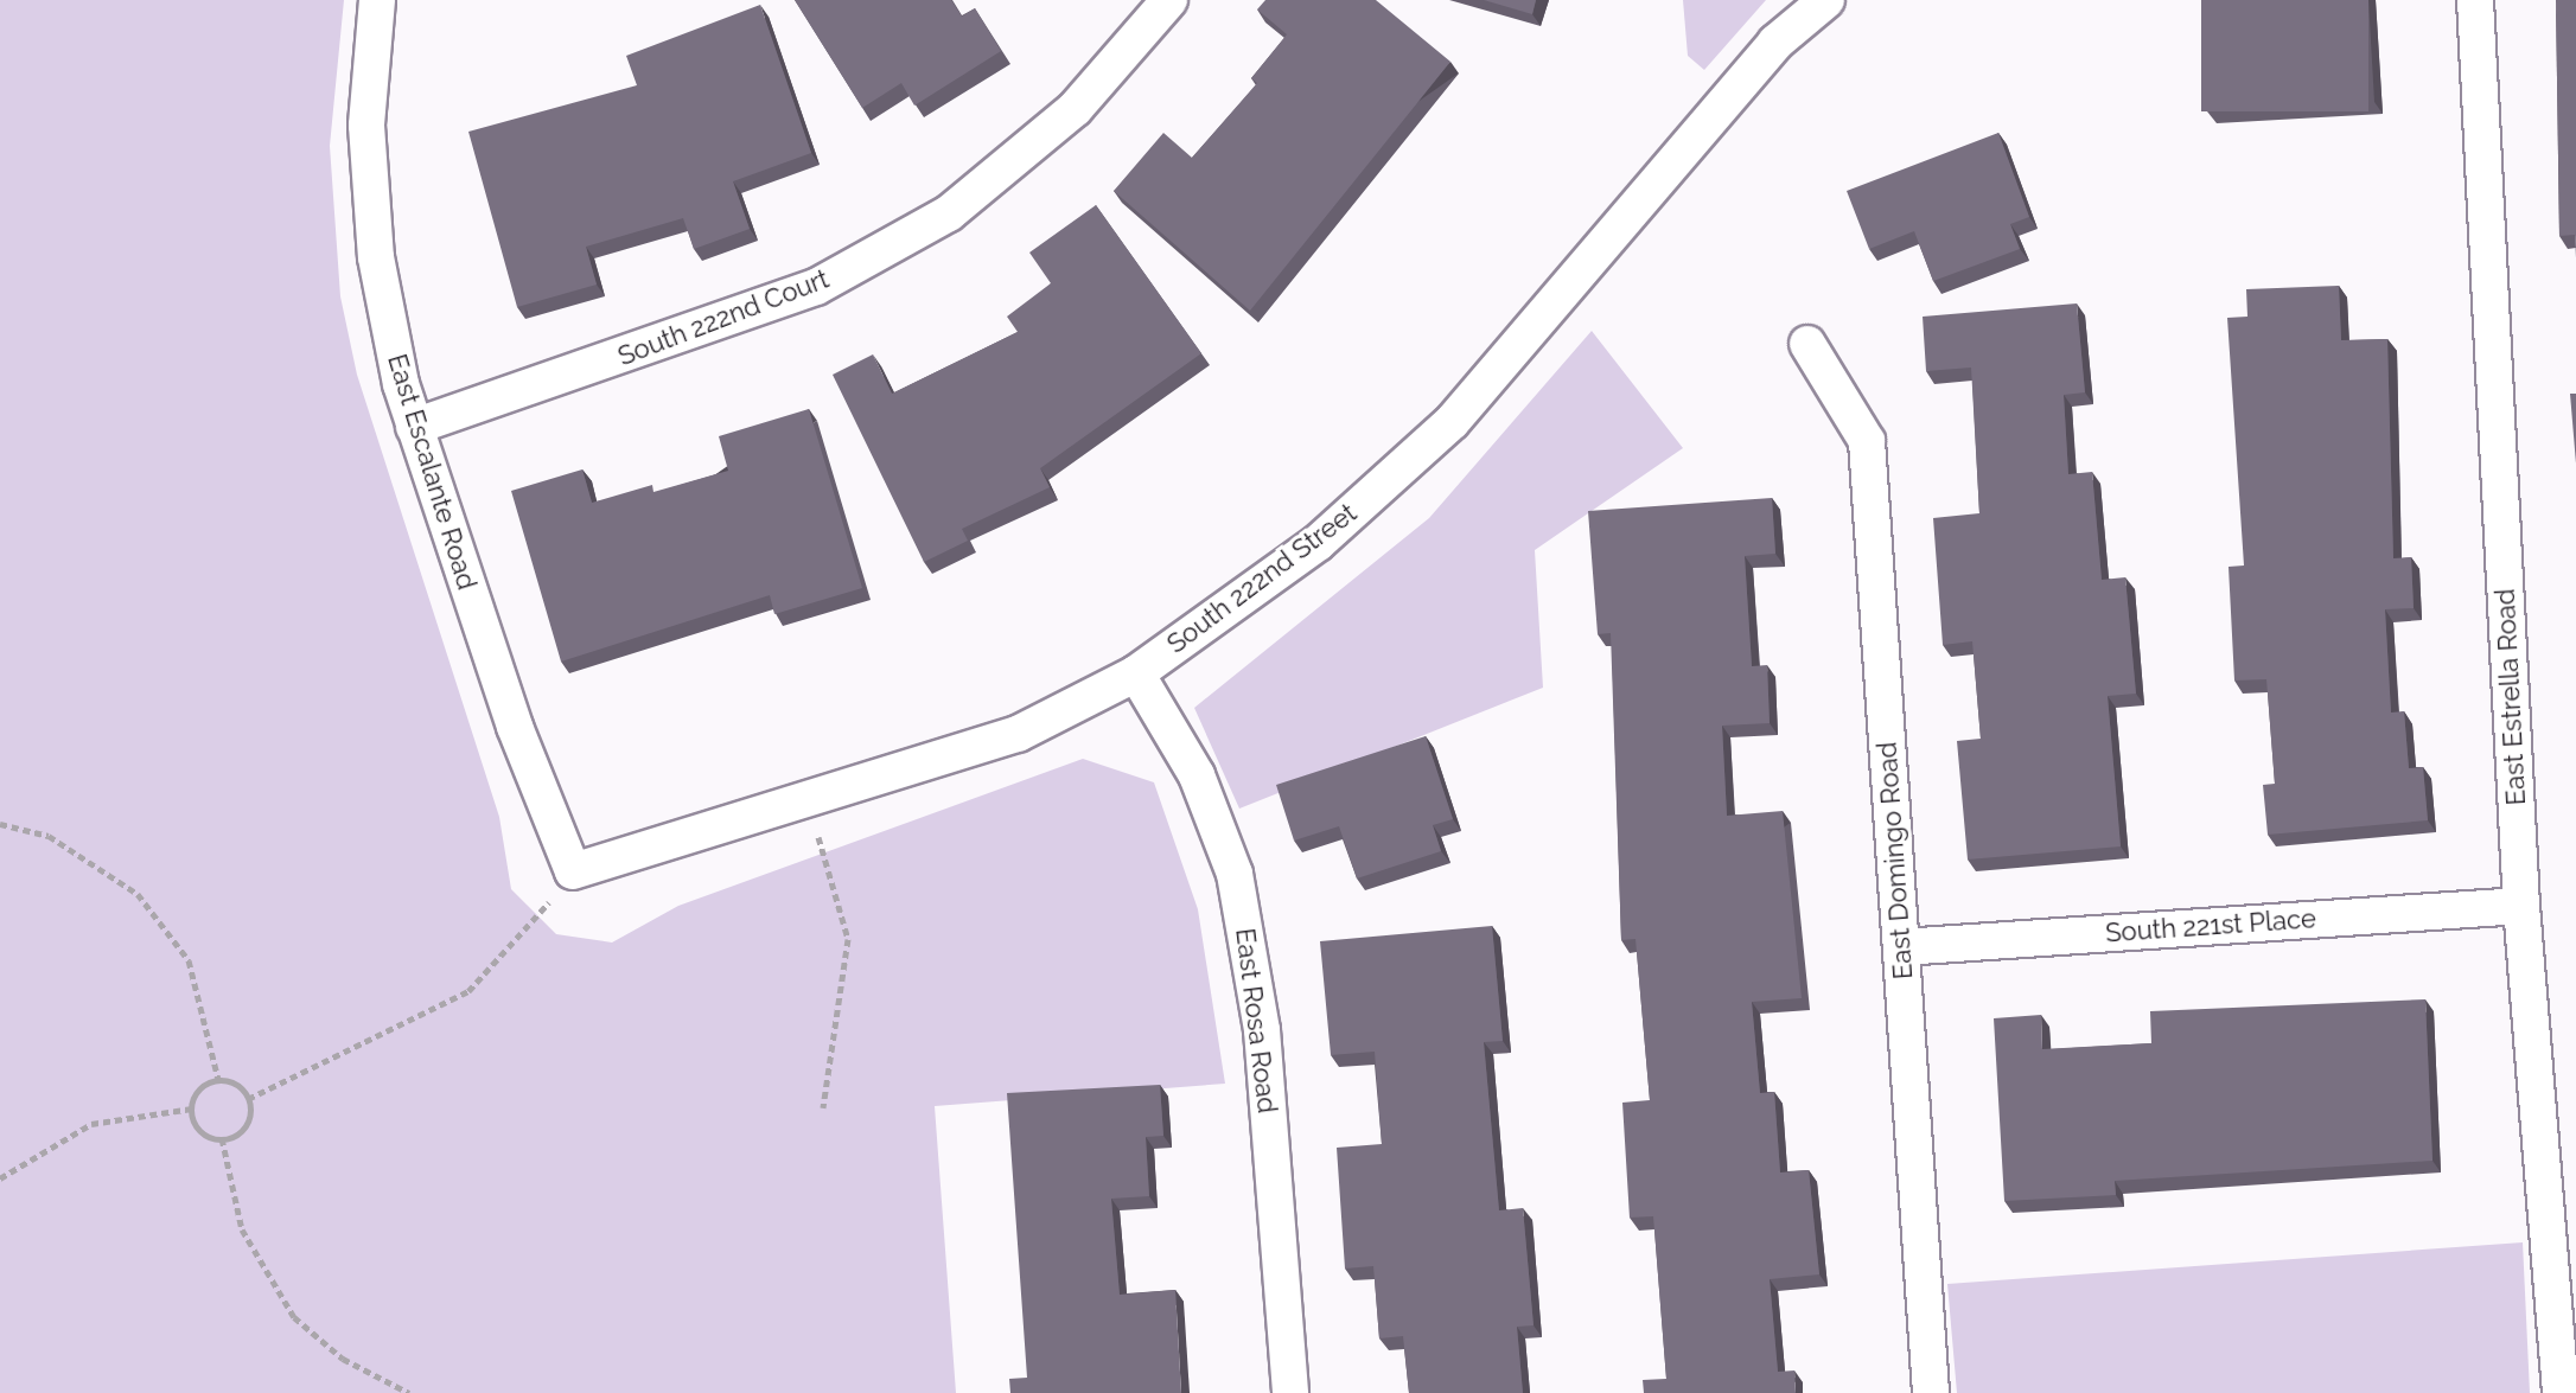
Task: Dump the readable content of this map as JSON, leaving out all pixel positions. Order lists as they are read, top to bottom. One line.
{"streets":{"street":["South 222nd Court","East Escalante Road","South 222nd Street","East Estrella Road","East Domingo Road","South 221st Place","East Rosa Road"]},"crossings":[["South 222nd Court","East Escalante Road"],["East Escalante Road","South 222nd Street"],["South 222nd Street","East Rosa Road"],["East Estrella Road","South 221st Place"],["East Domingo Road","South 221st Place"]]}
